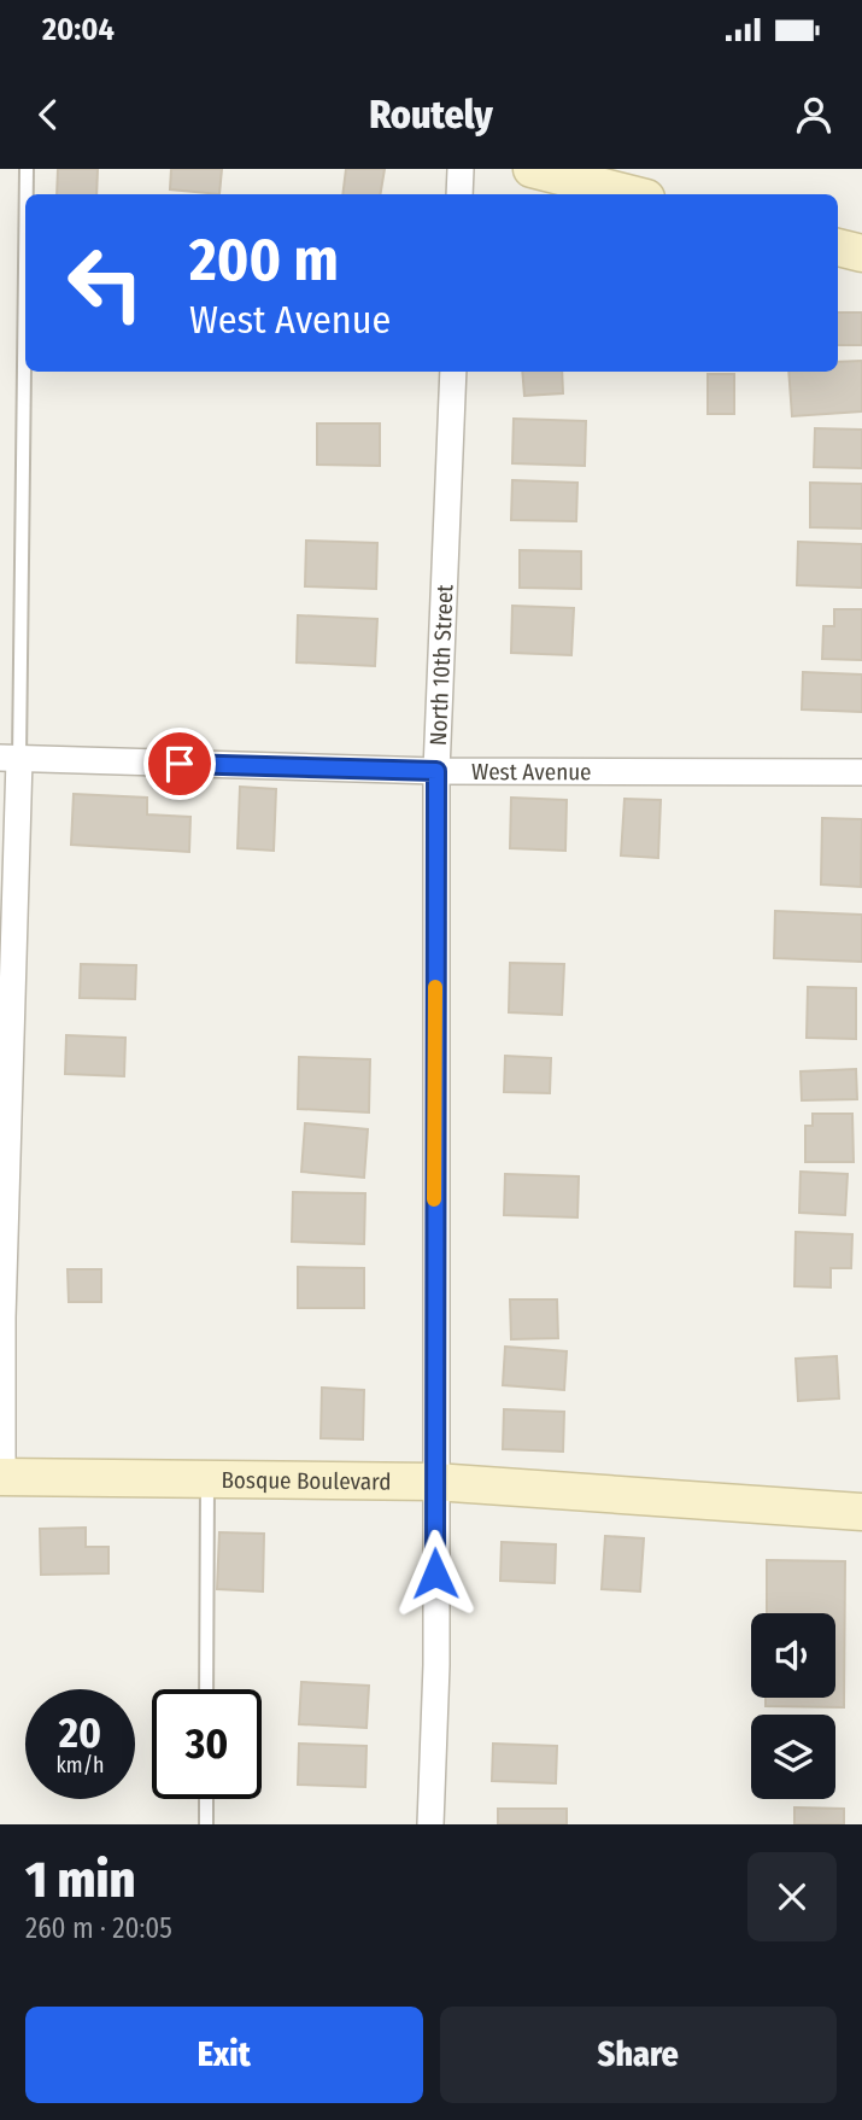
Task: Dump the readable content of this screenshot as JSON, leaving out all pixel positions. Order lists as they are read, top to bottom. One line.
{"streets":{"main road":["Bosque Boulevard"],"street":["North 10th Street","West Avenue"]},"crossings":[["North 10th Street","West Avenue"],["North 10th Street","Bosque Boulevard"]],"page":{"status":"20:04","header":"Routely","turn":["200 m","West Avenue"],"speed":"20 km/h","limit":"30","heading":["1 min","260 m · 20:05"],"buttons":["Exit","Share"]}}
